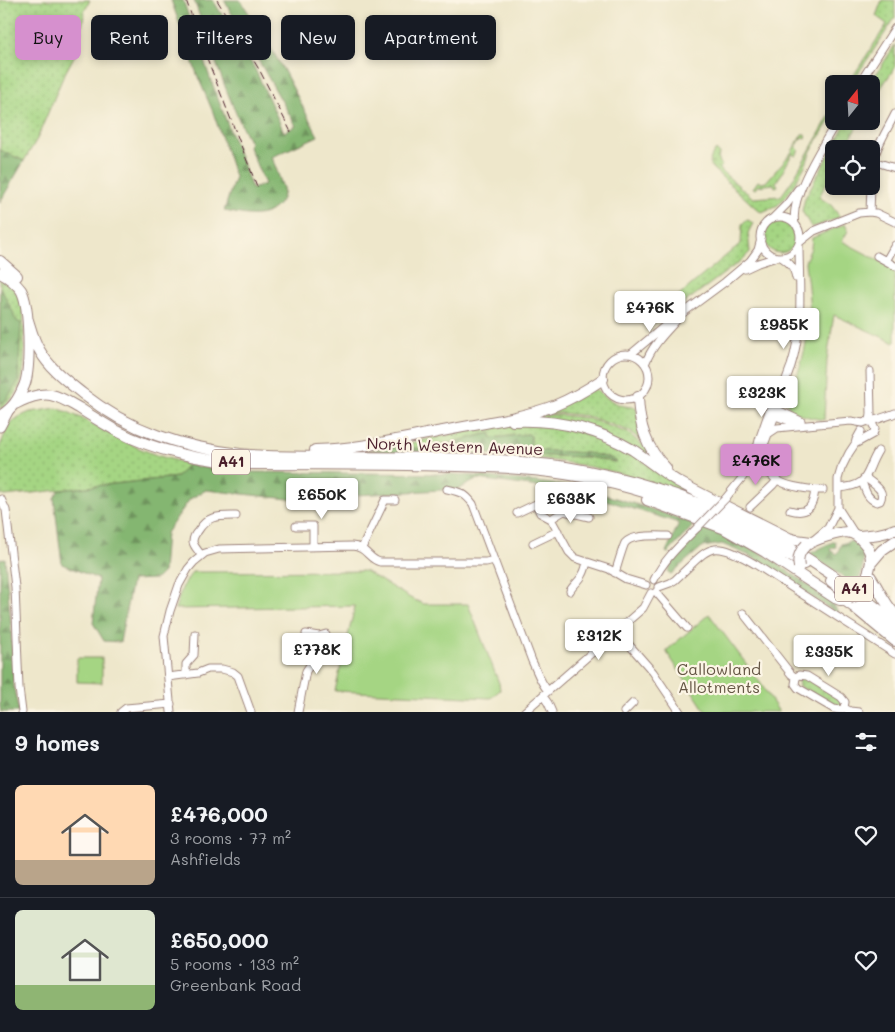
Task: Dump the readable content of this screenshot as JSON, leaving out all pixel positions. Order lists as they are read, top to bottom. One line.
{"streets":{"highway":["North Western Avenue","A41"]},"parks":["Callowland Allotments"],"north":"top","page":{"chip":["Buy","Rent","Filters","New","Apartment"],"price":["£476K","£985K","£323K","£476K","£650K","£638K","£312K","£778K","£335K"],"heading":"9 homes","list":[{"name":"£476,000","note":"3 rooms · 77 m² · Ashfields"},{"name":"£650,000","note":"5 rooms · 133 m² · Greenbank Road"}]}}
